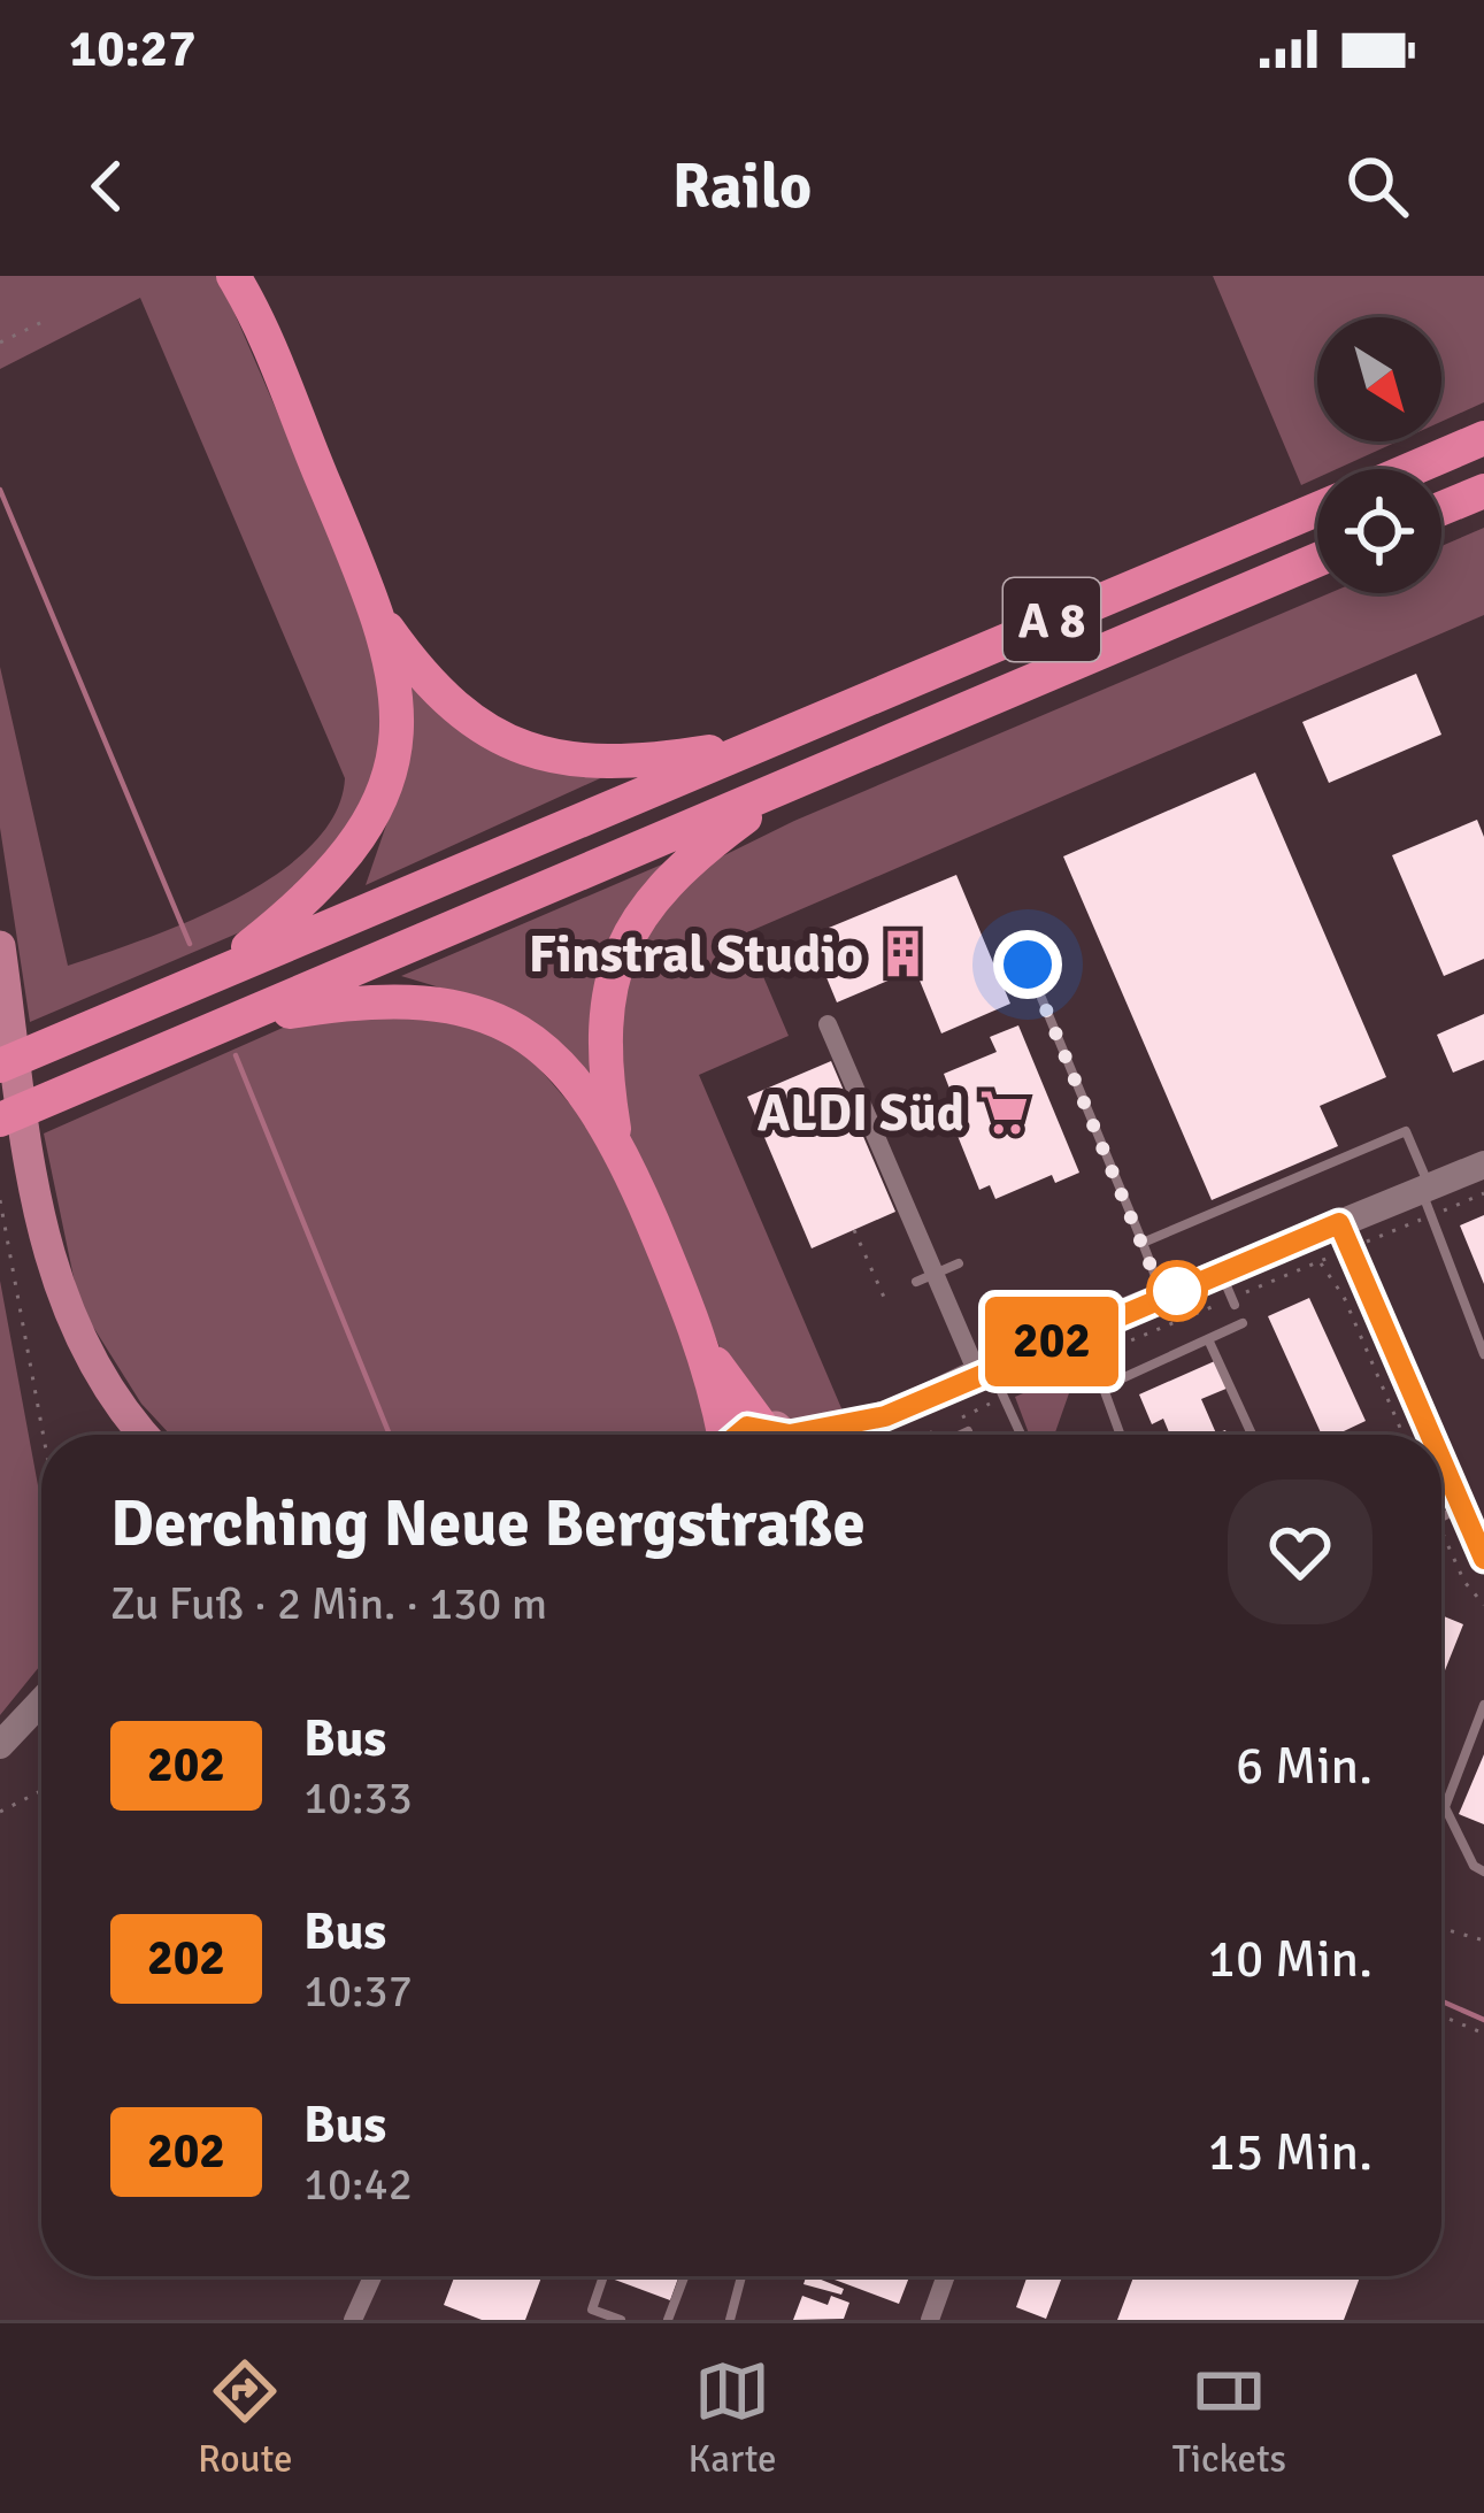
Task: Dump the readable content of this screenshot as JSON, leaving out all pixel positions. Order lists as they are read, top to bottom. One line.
{"streets":{"highway":["A 8"]},"places":{"building":["Finstral Studio"],"supermarket":["ALDI Süd"]},"lines":["bus line 202"],"north":"bottom right","page":{"status":"10:27","header":"Railo","on_map":"202","heading":["Derching Neue Bergstraße","Zu Fuß · 2 Min. · 130 m"],"list":[{"mark":"202","name":"Bus","note":"10:33","value":"6 Min."},{"mark":"202","name":"Bus","note":"10:37","value":"10 Min."},{"mark":"202","name":"Bus","note":"10:42","value":"15 Min."}],"tabs":["Route","Karte","Tickets"]}}
